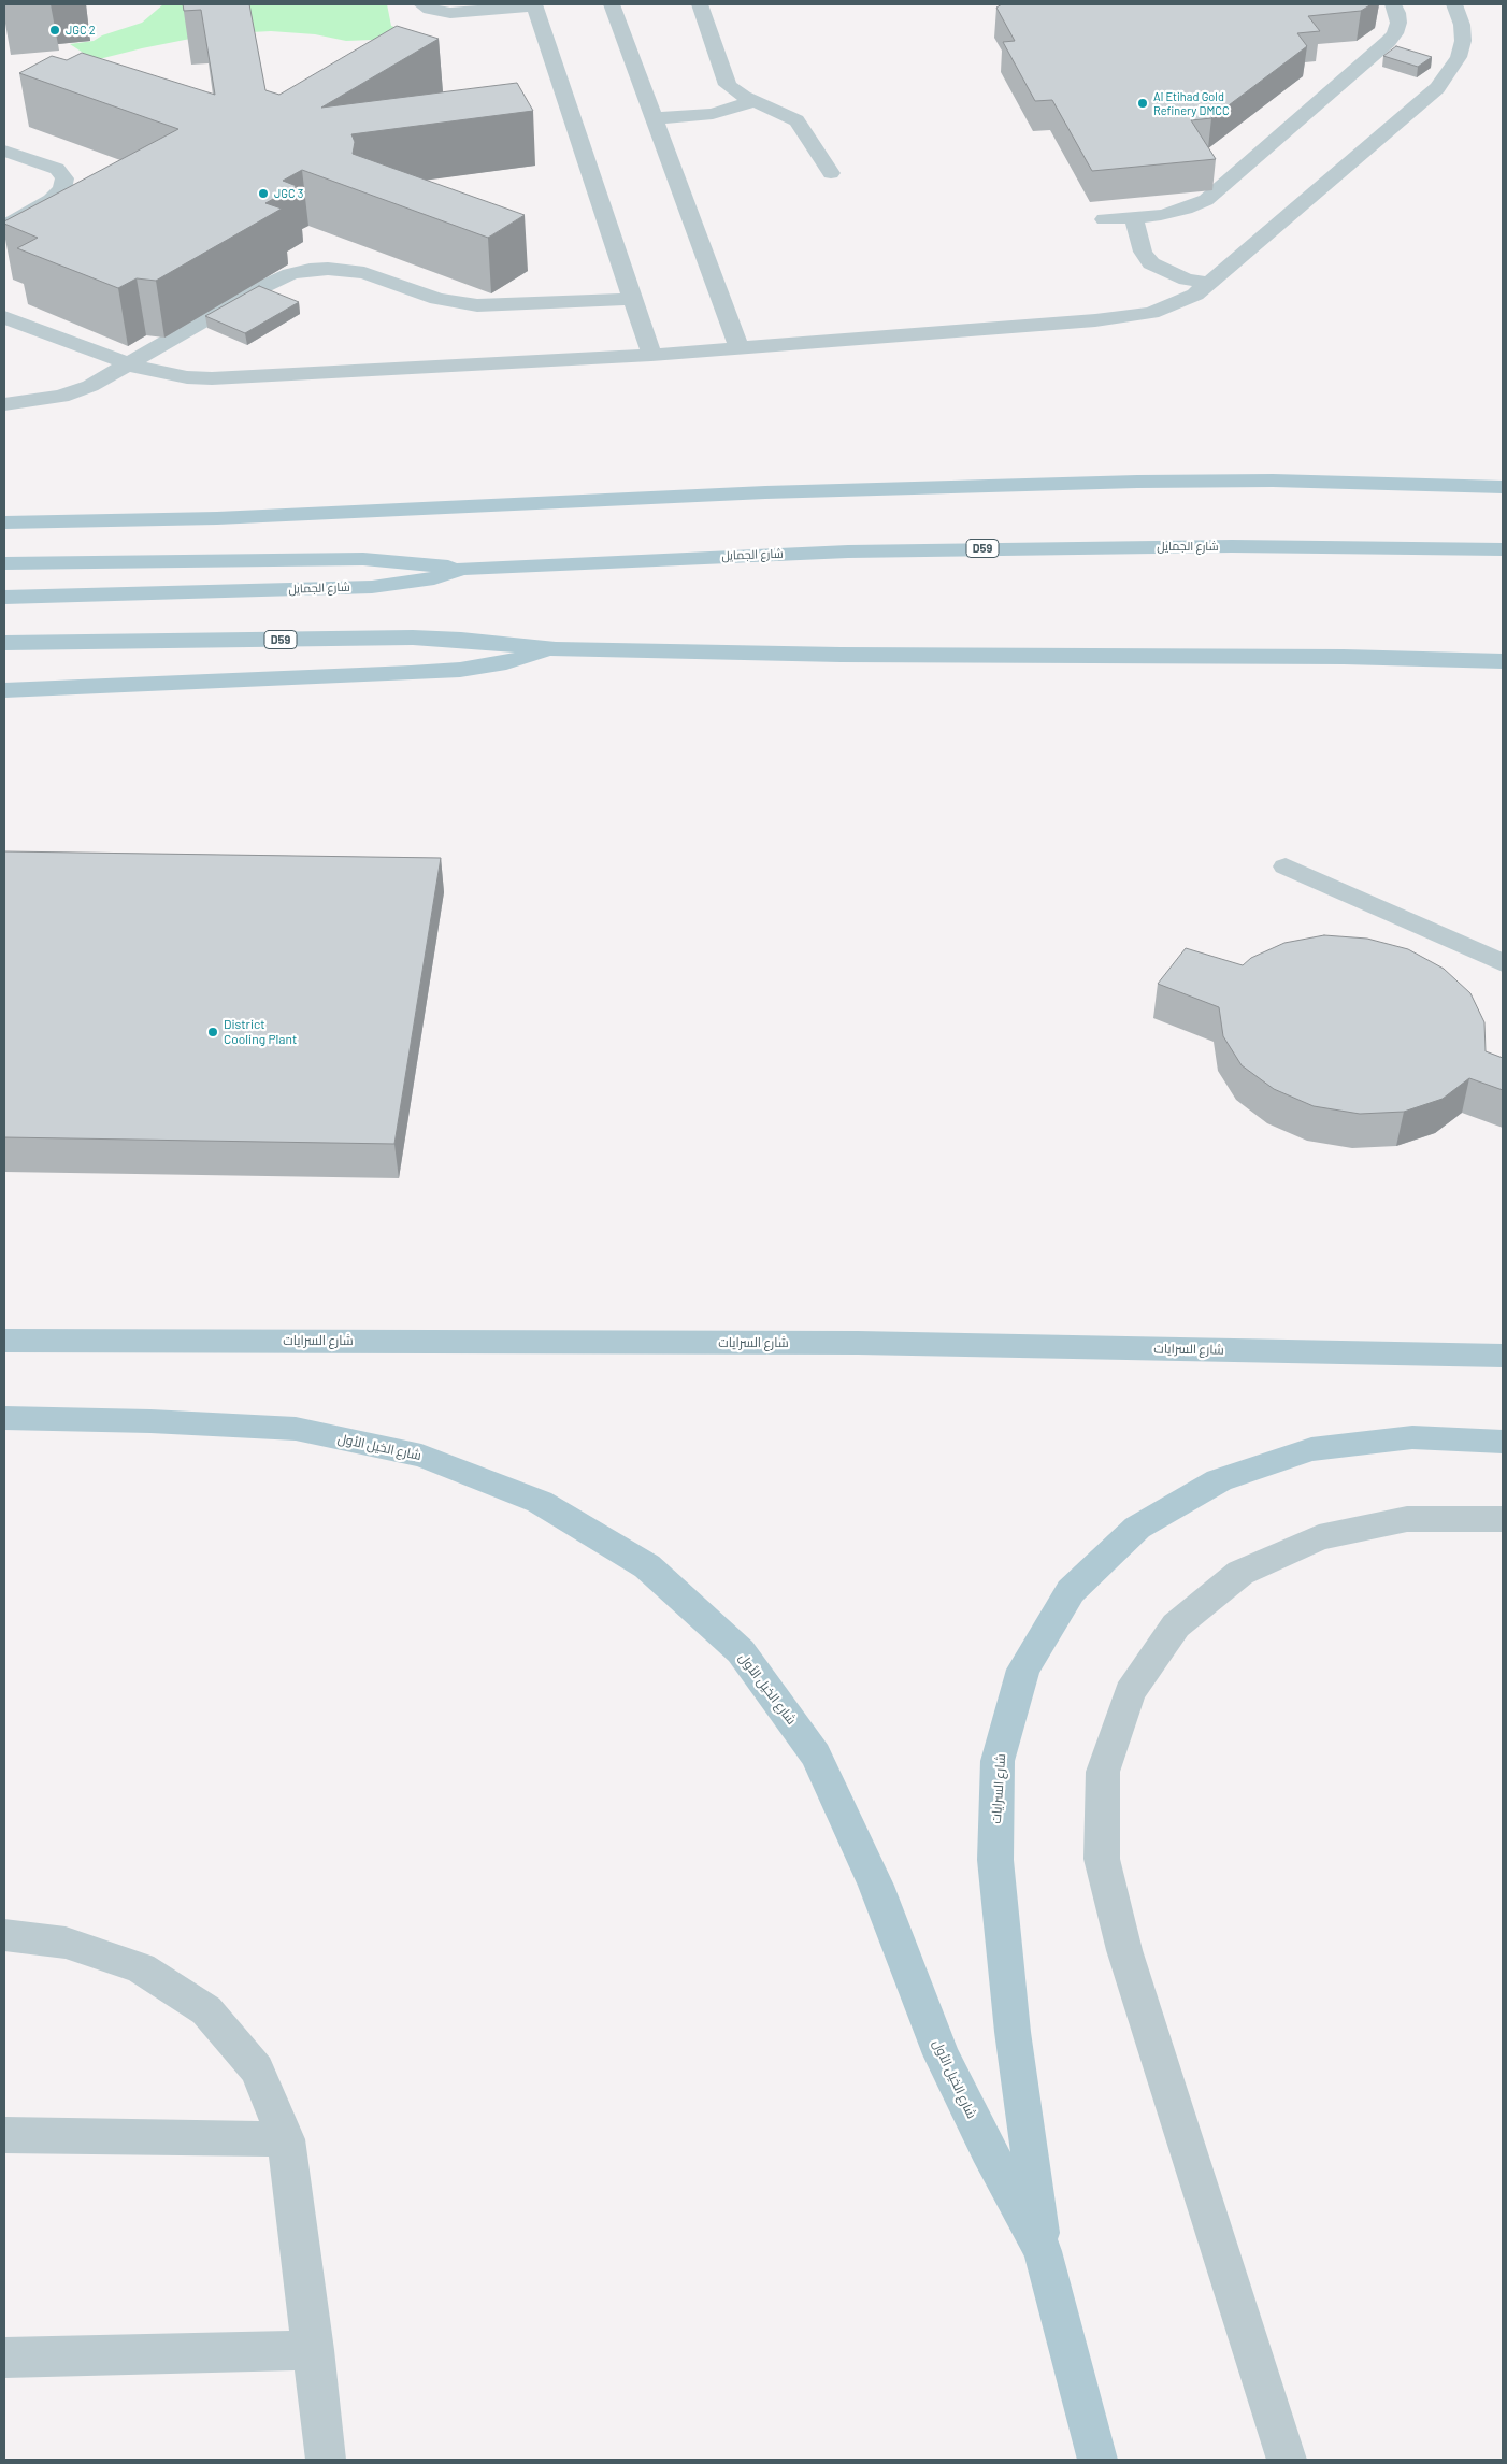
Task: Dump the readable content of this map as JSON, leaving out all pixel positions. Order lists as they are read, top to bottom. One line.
{"streets":{"main road":["شارع الجمايل","D59","شارع السرايات","شارع الخيل الأول"]},"crossings":[["شارع السرايات","شارع الخيل الأول"]],"places":["JGC 2","Al Etihad Gold Refinery DMCC","JGC 3","District Cooling Plant"]}
